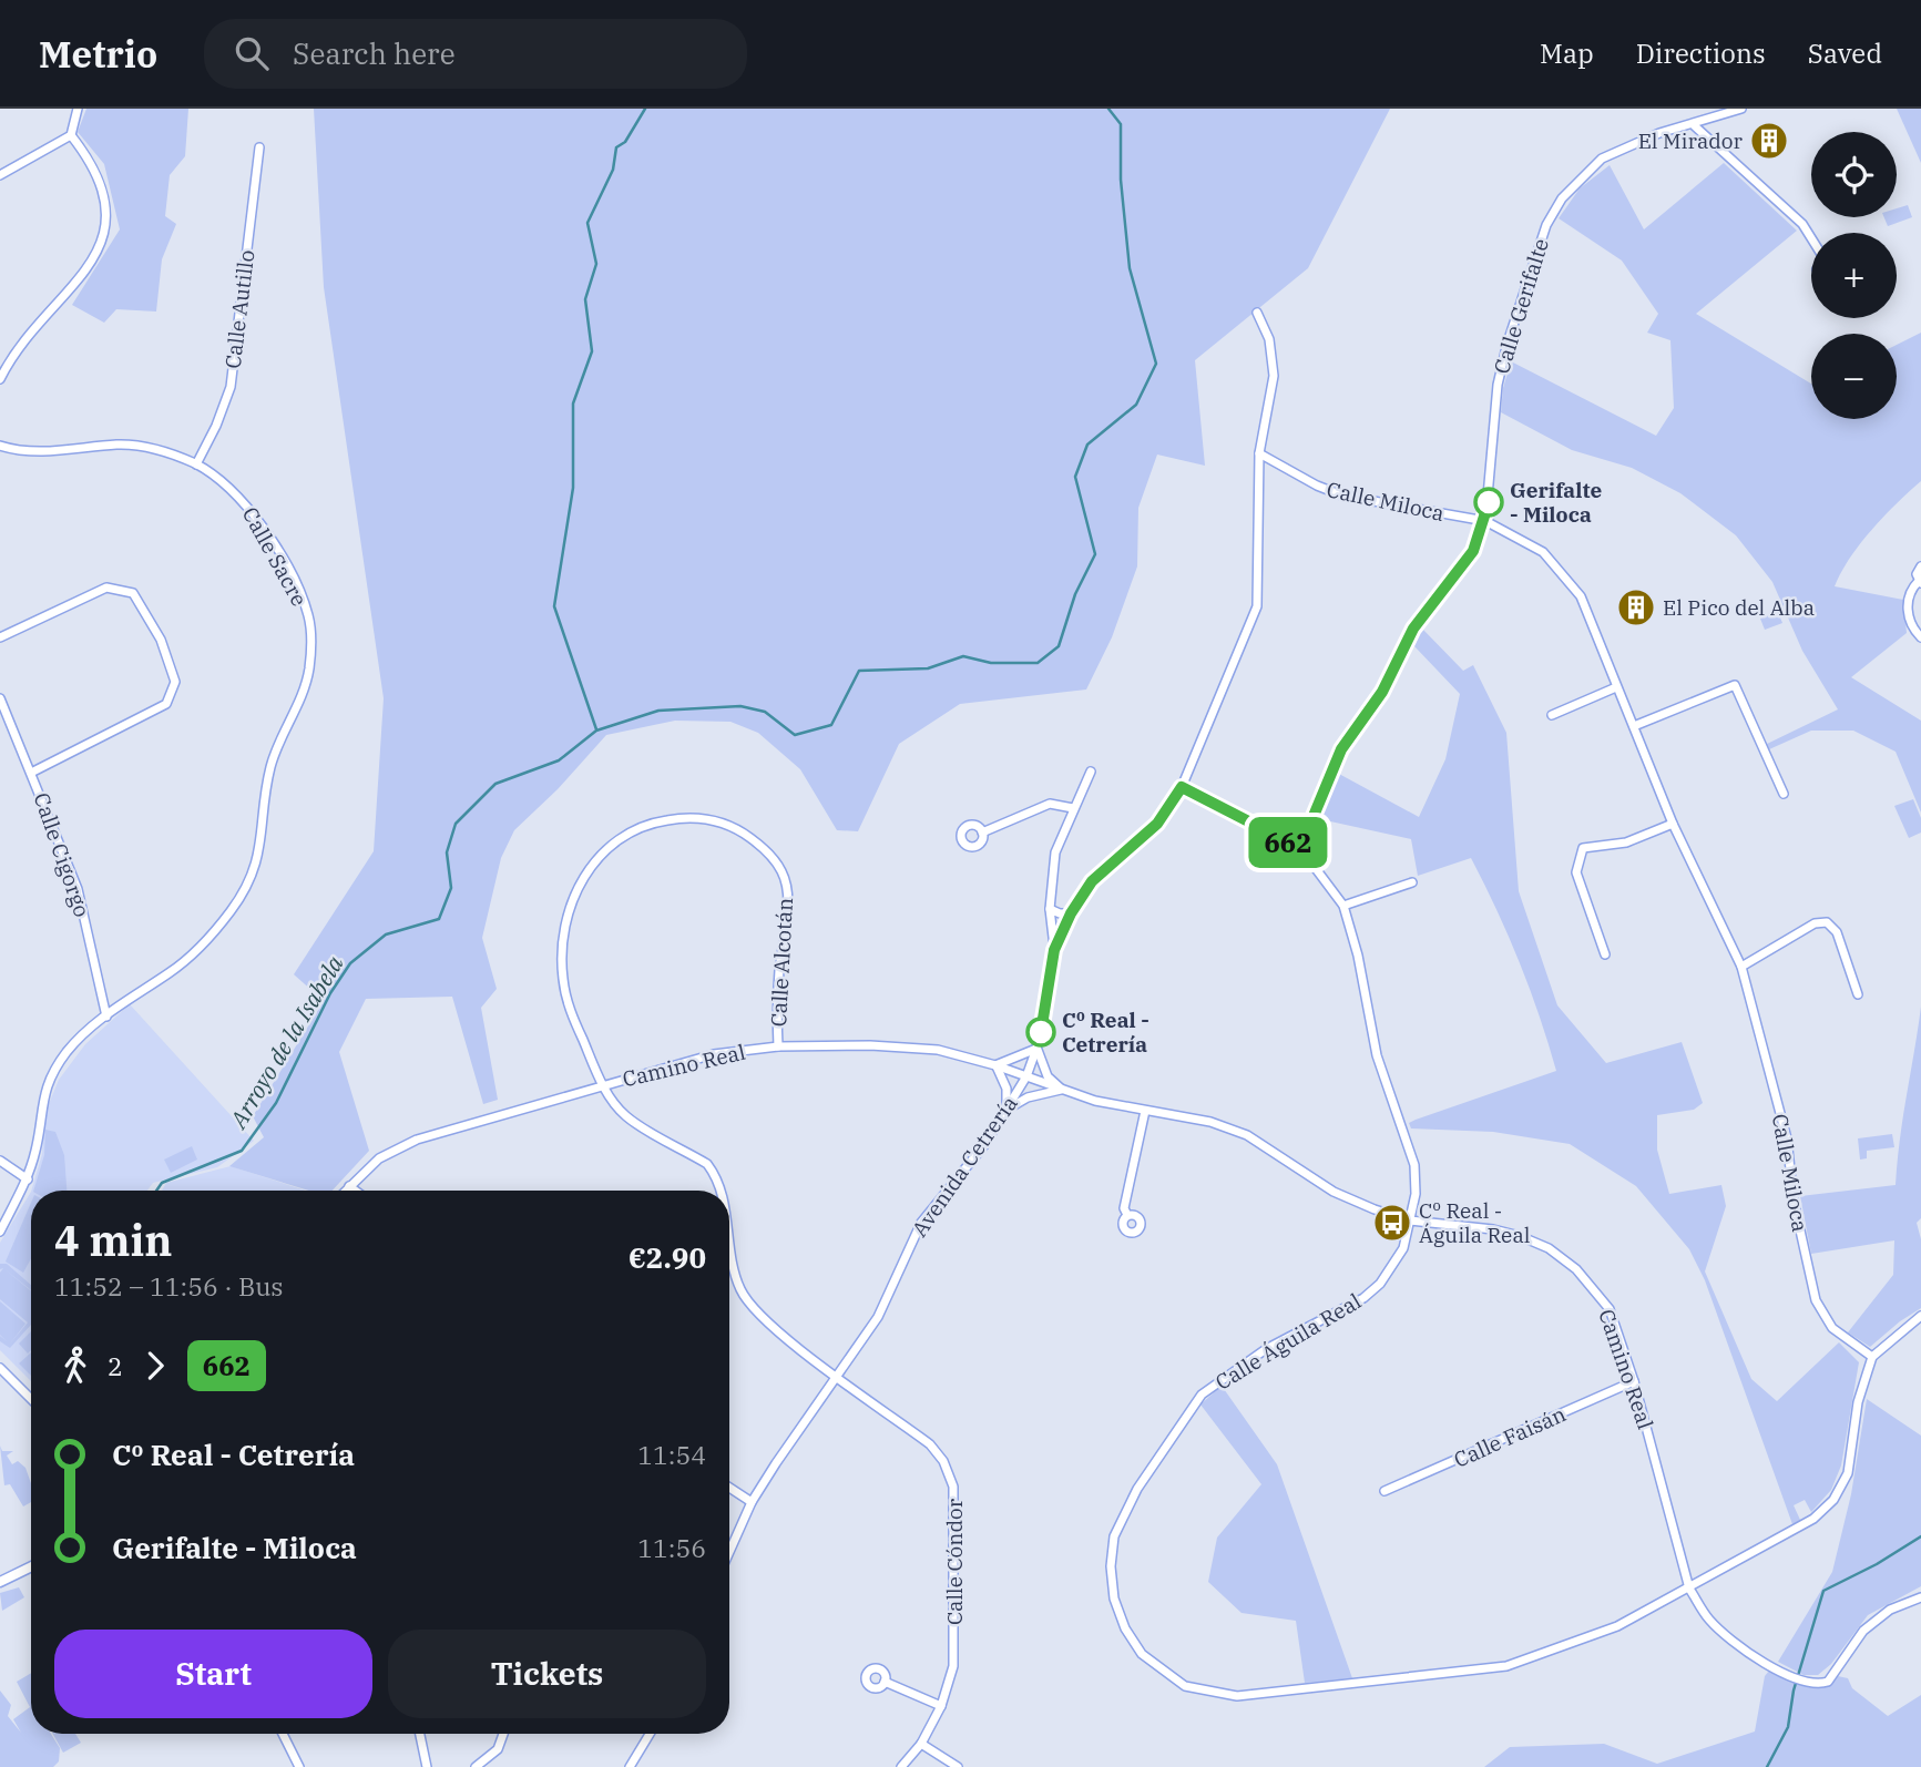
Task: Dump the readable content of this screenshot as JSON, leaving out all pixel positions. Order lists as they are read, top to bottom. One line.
{"streets":{"street":["Calle Gerifalte","Calle Autillo","Calle Miloca","Calle Sacre","Calle Cigorgo","Calle Alcotán","Camino Real","Avenida Cetrería","Calle Águila Real","Calle Faisán","Calle Cóndor"]},"crossings":[["Calle Gerifalte","Calle Miloca"],["Calle Gerifalte","Calle Águila Real"],["Calle Autillo","Calle Sacre"],["Calle Miloca","Avenida Cetrería"],["Calle Sacre","Calle Cigorgo"],["Calle Alcotán","Camino Real"],["Calle Alcotán","Avenida Cetrería"],["Calle Alcotán","Calle Cóndor"],["Camino Real","Avenida Cetrería"],["Camino Real","Calle Águila Real"],["Camino Real","Calle Faisán"],["Avenida Cetrería","Calle Águila Real"],["Avenida Cetrería","Calle Cóndor"]],"water":["Arroyo de la Isabela"],"places":{"building":["El Mirador","El Pico del Alba"],"other":["Gerifalte - Miloca","Cº Real - Cetrería"],"bus stop":["Cº Real - Águila Real"]},"lines":["bus line 662"],"page":{"header":"Metrio","search":"Search here","nav":["Map","Directions","Saved"],"on_map":"662","map_buttons":["+","−"],"heading":["4 min","11:52 – 11:56 · Bus","€2.90"],"legs":["2","662"],"list":[{"name":"Cº Real - Cetrería","value":"11:54"},{"name":"Gerifalte - Miloca","value":"11:56"}],"buttons":["Start","Tickets"]}}
